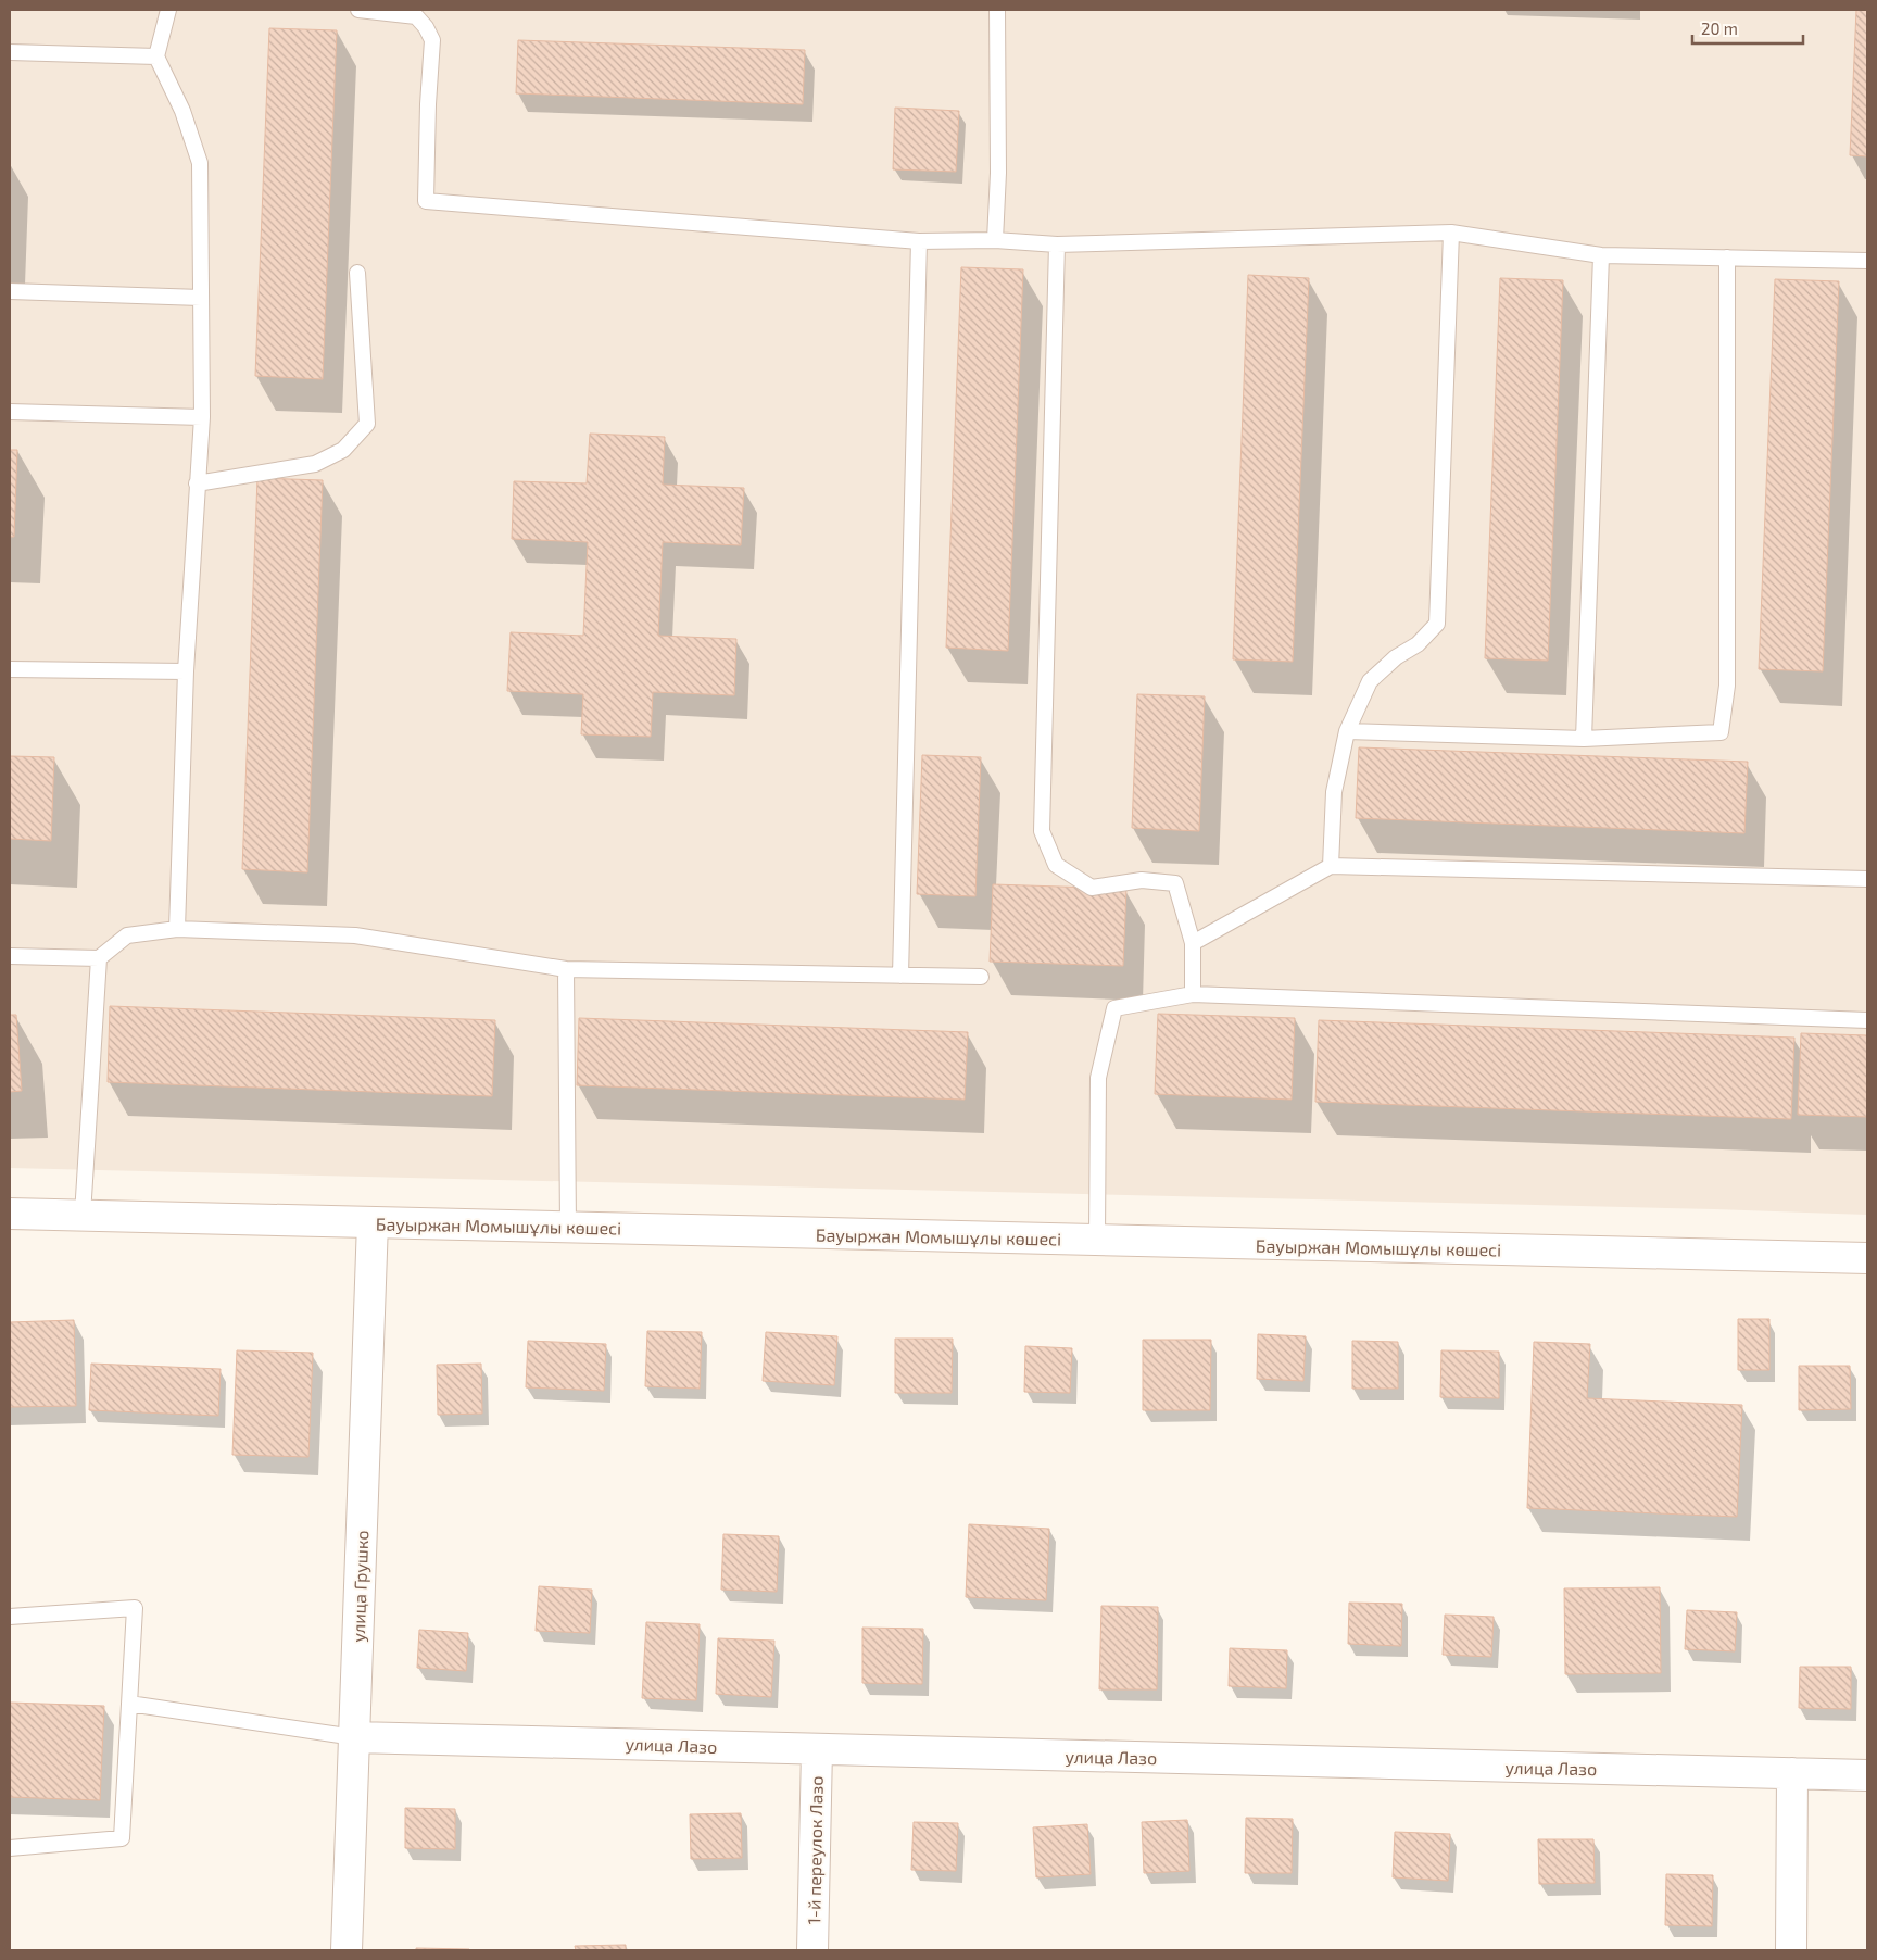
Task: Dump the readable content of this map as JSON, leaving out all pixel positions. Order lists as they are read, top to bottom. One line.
{"streets":{"street":["Бауыржан Момышұлы көшесі","улица Грушко","улица Лазо","1-й переулок Лазо"]},"crossings":[["Бауыржан Момышұлы көшесі","улица Грушко"],["улица Грушко","улица Лазо"],["улица Лазо","1-й переулок Лазо"]],"scale_bar":"20 m"}
